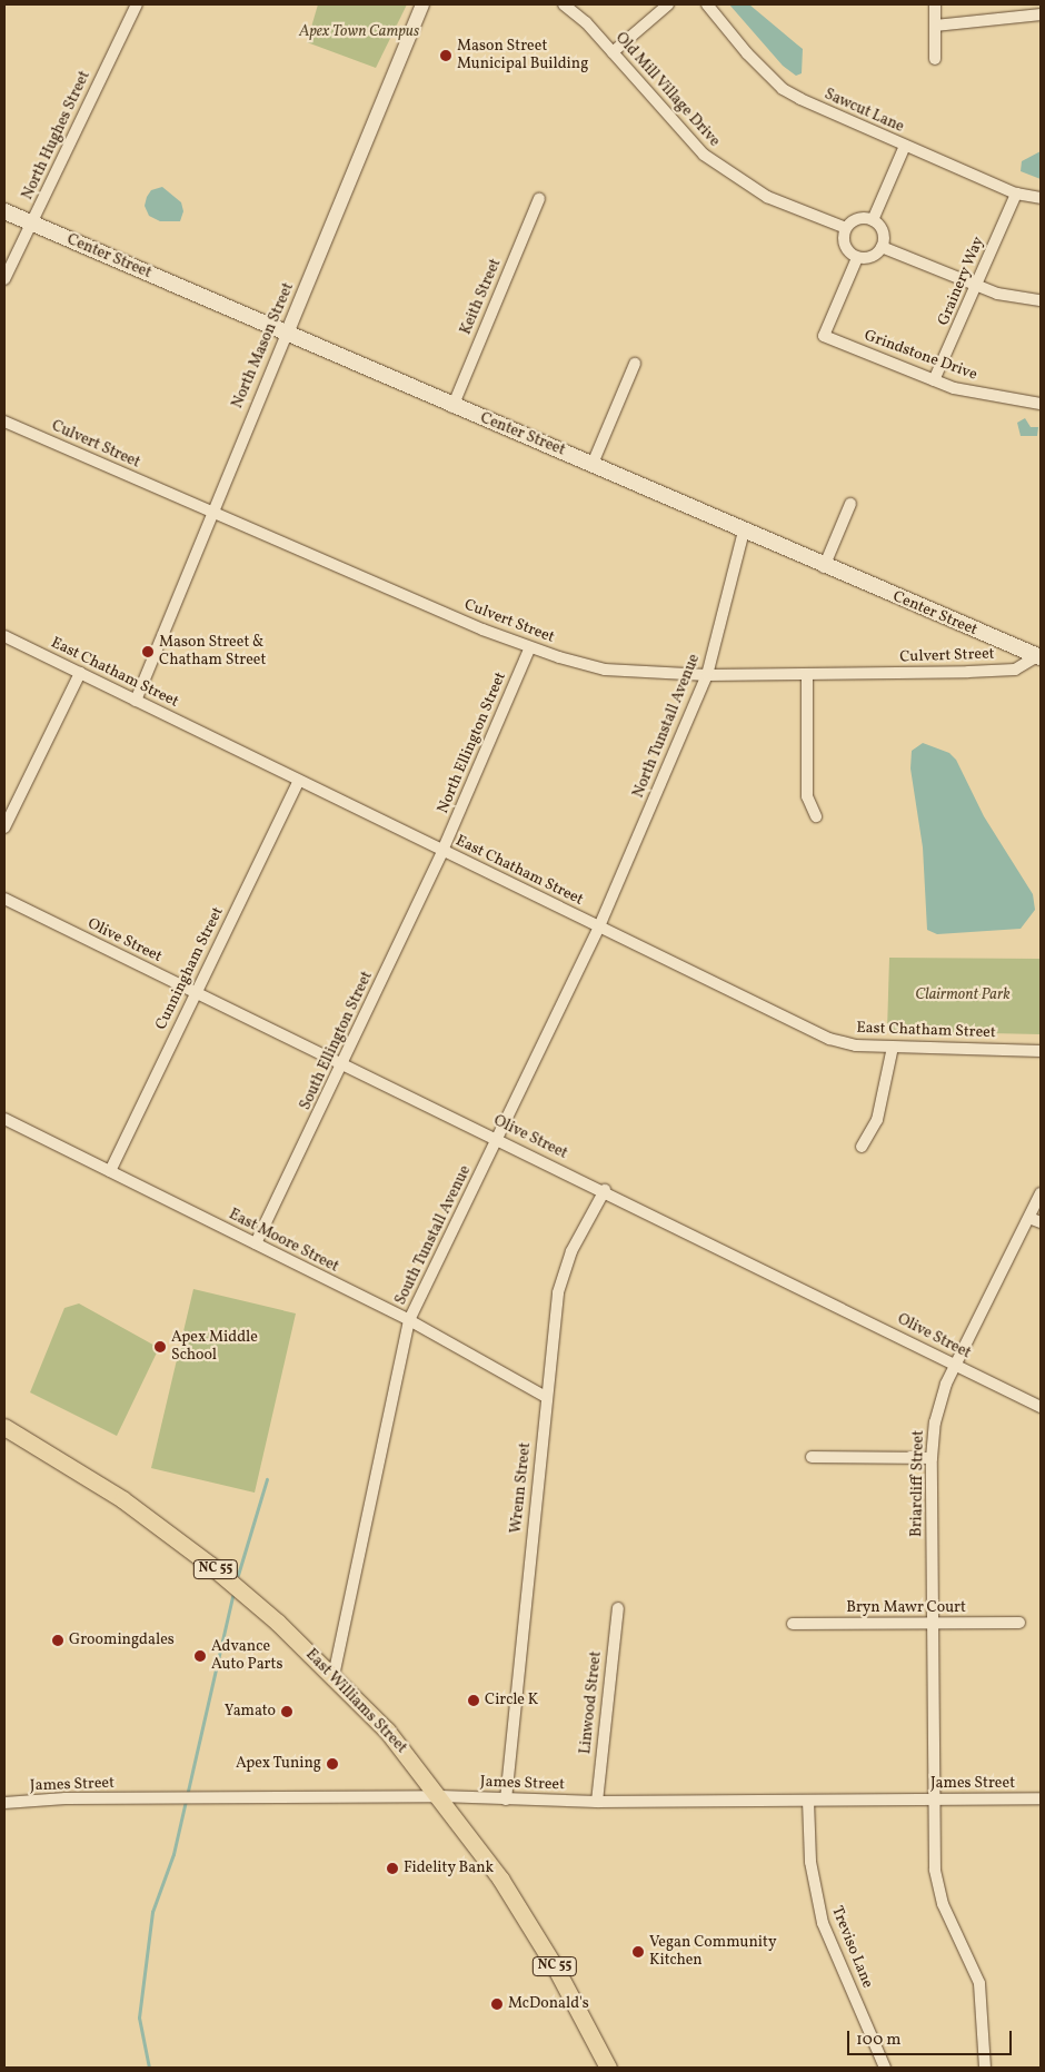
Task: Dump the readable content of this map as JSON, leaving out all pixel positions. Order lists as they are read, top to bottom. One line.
{"streets":{"main road":["Center Street","NC 55","East Williams Street"],"street":["Old Mill Village Drive","Sawcut Lane","North Hughes Street","Grainery Way","Keith Street","North Mason Street","Grindstone Drive","Culvert Street","East Chatham Street","North Tunstall Avenue","North Ellington Street","Olive Street","Cunningham Street","South Ellington Street","South Tunstall Avenue","East Moore Street","Briarcliff Street","Wrenn Street","Bryn Mawr Court","Linwood Street","James Street","Treviso Lane"]},"crossings":[["Old Mill Village Drive","Grindstone Drive"],["Sawcut Lane","Grainery Way"],["North Hughes Street","Center Street"],["Center Street","Keith Street"],["Center Street","North Mason Street"],["Center Street","Culvert Street"],["Center Street","North Tunstall Avenue"],["Grainery Way","Grindstone Drive"],["North Mason Street","Culvert Street"],["North Mason Street","East Chatham Street"],["Culvert Street","North Tunstall Avenue"],["Culvert Street","North Ellington Street"],["East Chatham Street","North Tunstall Avenue"],["East Chatham Street","North Ellington Street"],["East Chatham Street","Cunningham Street"],["East Chatham Street","South Ellington Street"],["East Chatham Street","South Tunstall Avenue"],["North Tunstall Avenue","South Tunstall Avenue"],["North Ellington Street","South Ellington Street"],["Olive Street","Cunningham Street"],["Olive Street","South Ellington Street"],["Olive Street","South Tunstall Avenue"],["Olive Street","Briarcliff Street"],["Olive Street","Wrenn Street"],["Cunningham Street","East Moore Street"],["South Ellington Street","East Moore Street"],["South Tunstall Avenue","East Moore Street"],["South Tunstall Avenue","East Williams Street"],["East Moore Street","Wrenn Street"],["Briarcliff Street","Bryn Mawr Court"],["Briarcliff Street","James Street"],["Wrenn Street","James Street"],["East Williams Street","James Street"],["Linwood Street","James Street"],["James Street","Treviso Lane"]],"parks":["Apex Town Campus","Clairmont Park"],"places":["Mason Street Municipal Building","Mason Street & Chatham Street","Apex Middle School","Groomingdales","Advance Auto Parts","Circle K","Yamato","Apex Tuning","Fidelity Bank","Vegan Community Kitchen","McDonald's"],"scale_bar":"100 m"}
